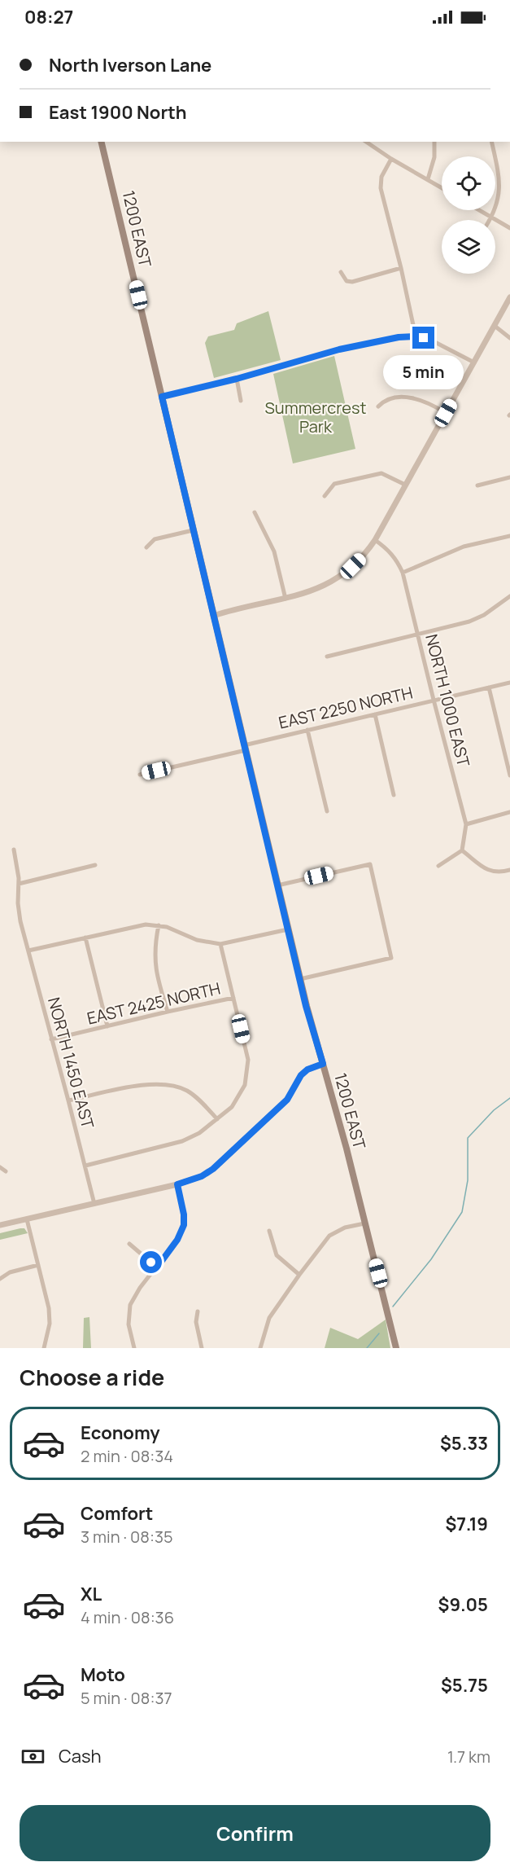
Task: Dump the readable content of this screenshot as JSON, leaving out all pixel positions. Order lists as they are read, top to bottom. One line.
{"streets":{"main road":["1200 EAST"],"street":["NORTH 1000 EAST","EAST 2250 NORTH","EAST 2425 NORTH","NORTH 1450 EAST"]},"crossings":[["1200 EAST","EAST 2250 NORTH"],["NORTH 1000 EAST","EAST 2250 NORTH"],["EAST 2425 NORTH","NORTH 1450 EAST"]],"parks":["Summercrest Park"],"page":{"status":"08:27","banner":["North Iverson Lane","East 1900 North"],"bubble":"5 min","heading":"Choose a ride","list":[{"name":"Economy","note":"2 min · 08:34","value":"$5.33"},{"name":"Comfort","note":"3 min · 08:35","value":"$7.19"},{"name":"XL","note":"4 min · 08:36","value":"$9.05"},{"name":"Moto","note":"5 min · 08:37","value":"$5.75"}],"pay":["Cash","1.7 km"],"buttons":"Confirm"}}
